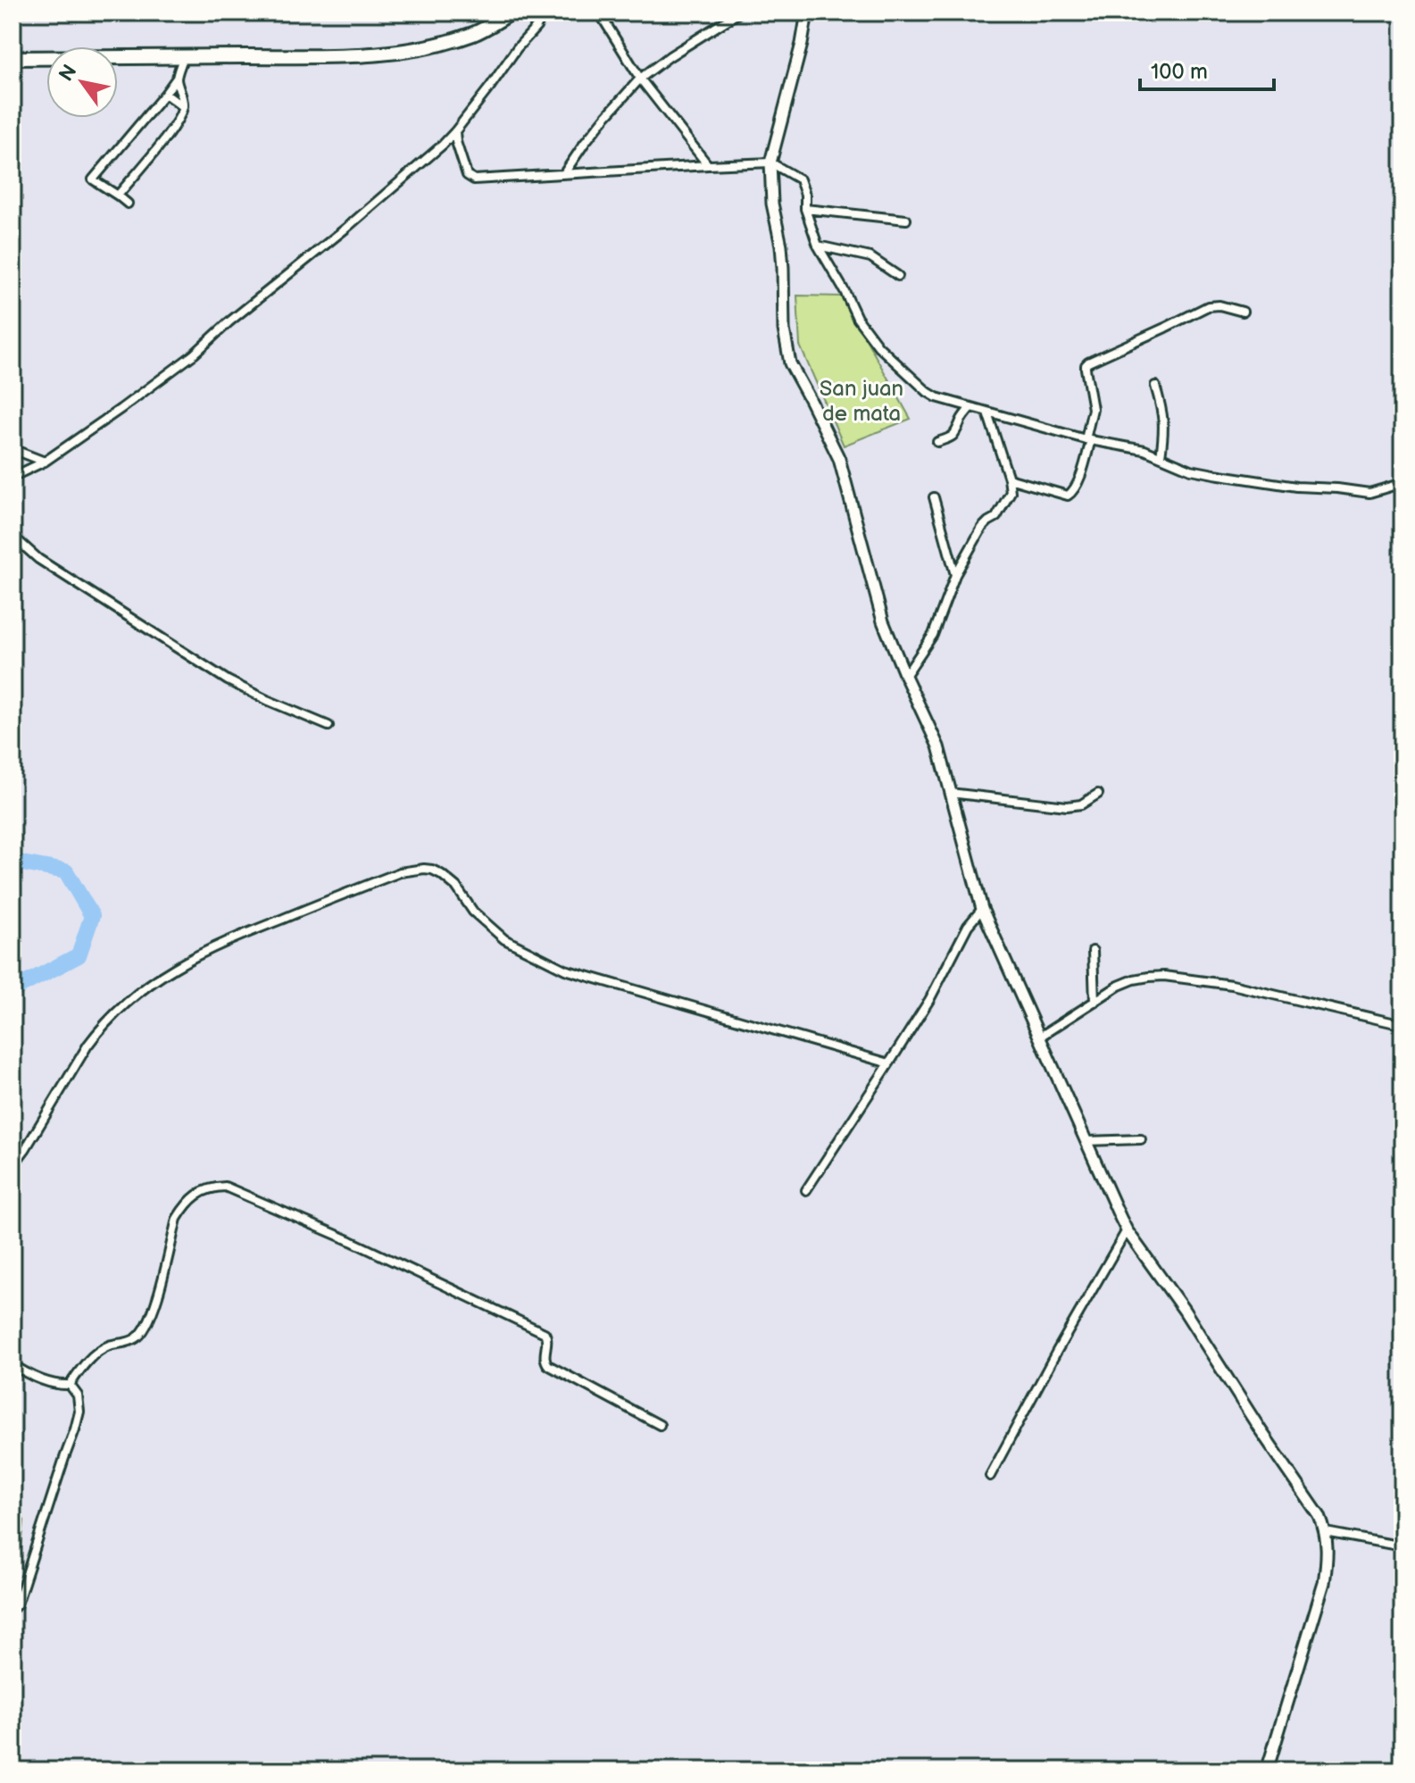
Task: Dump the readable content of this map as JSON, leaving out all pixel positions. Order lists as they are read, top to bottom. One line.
{"parks":["San juan de mata"],"scale_bar":"100 m","north":"top left"}
